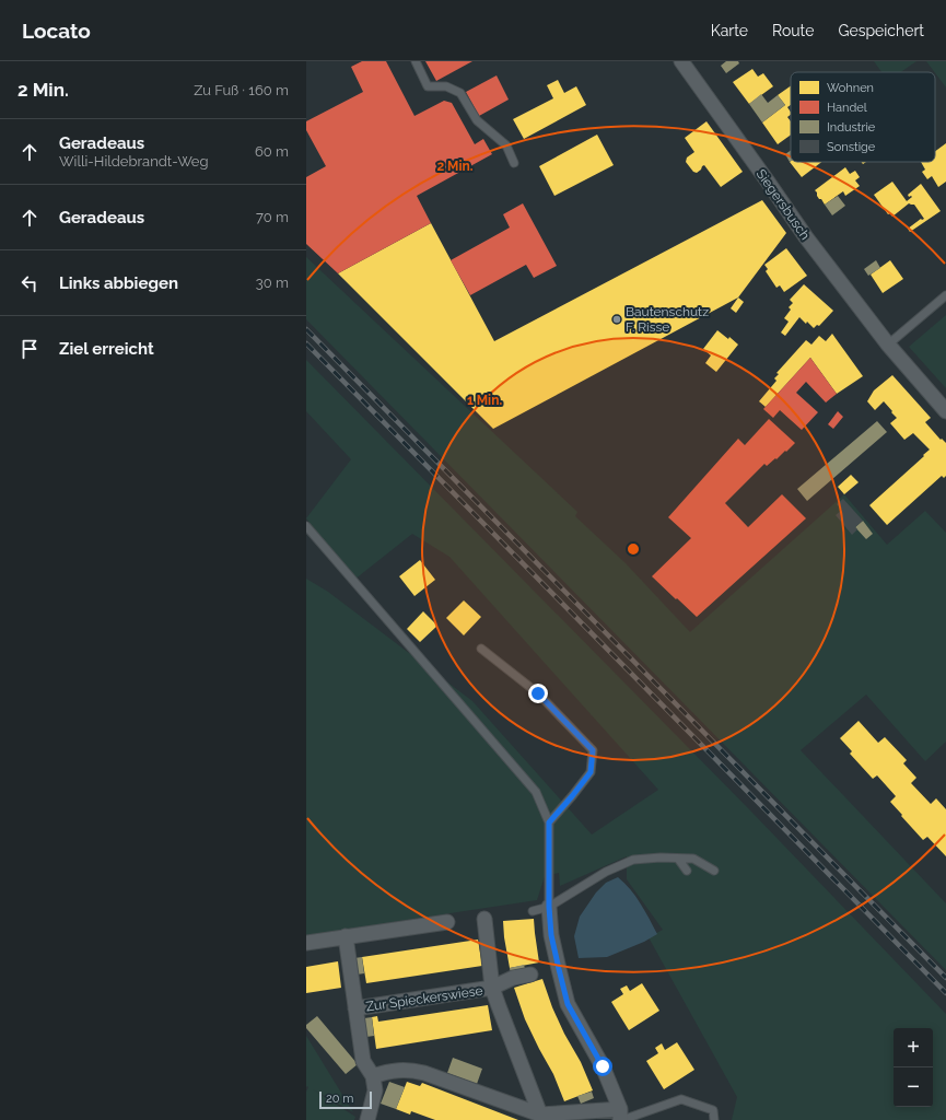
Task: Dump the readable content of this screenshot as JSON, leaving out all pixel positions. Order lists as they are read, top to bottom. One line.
{"streets":{"street":["Siegersbusch","Zur Spieckerswiese"]},"places":["Bautenschutz F. Risse"],"legend":["Wohnen","Handel","Industrie","Sonstige"],"scale_bar":"20 m","page":{"header":"Locato","nav":["Karte","Route","Gespeichert"],"heading":["2 Min.","Zu Fuß · 160 m"],"list":[["Geradeaus","Willi-Hildebrandt-Weg","60 m"],["Geradeaus","70 m"],["Links abbiegen","30 m"],"Ziel erreicht"],"map_buttons":["+","−"],"scale":"20 m"},"rings":["2 Min.","1 Min."]}
